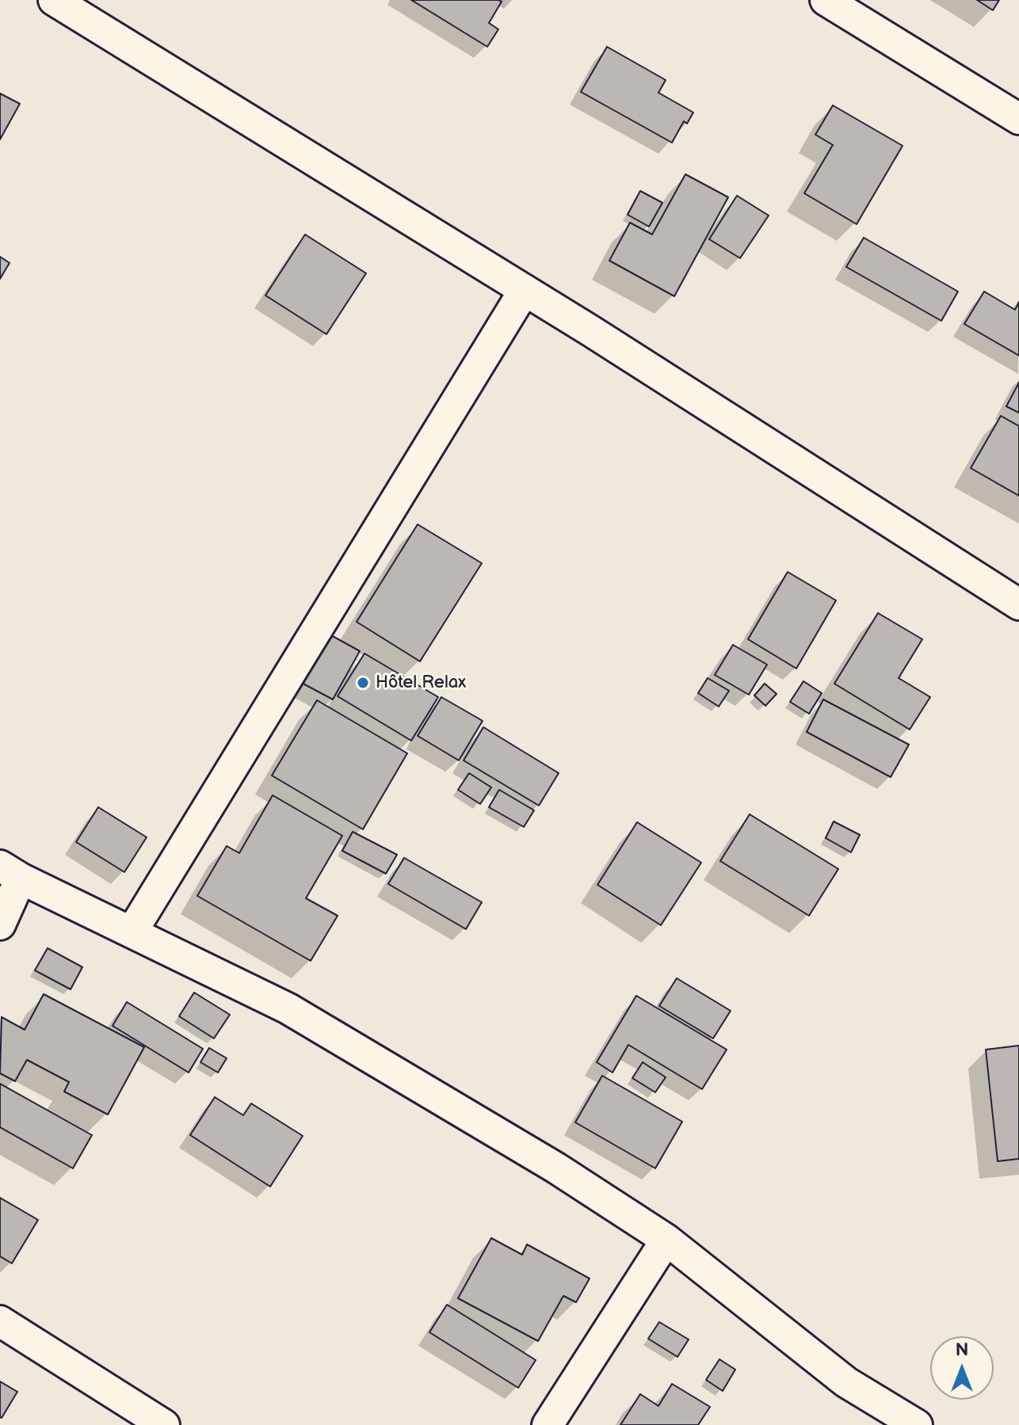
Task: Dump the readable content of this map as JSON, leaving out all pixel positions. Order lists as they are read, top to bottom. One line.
{"places":["Hôtel Relax"],"north":"top"}
